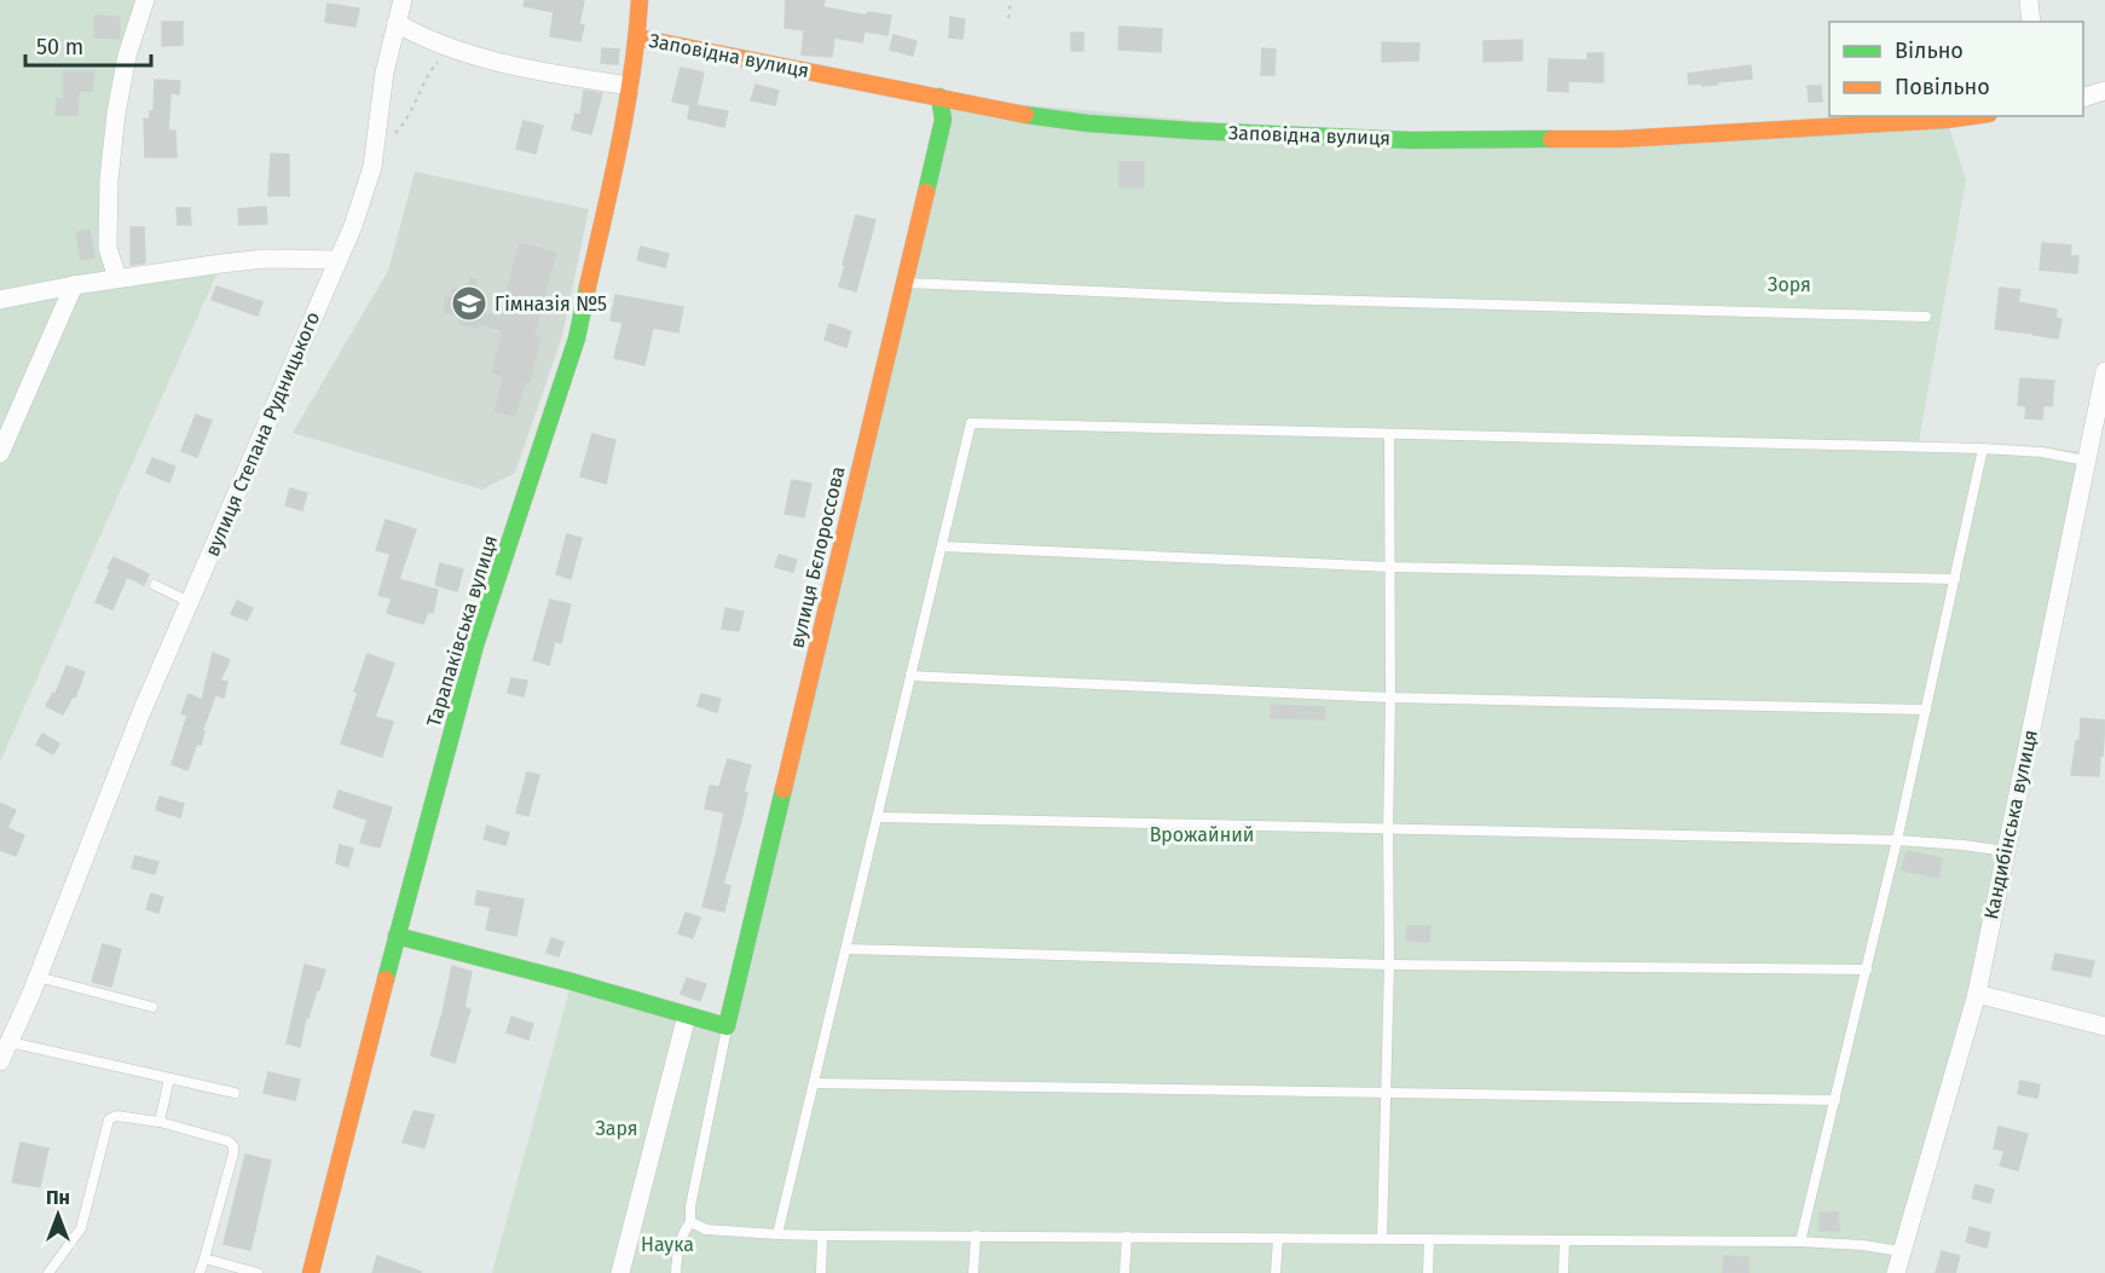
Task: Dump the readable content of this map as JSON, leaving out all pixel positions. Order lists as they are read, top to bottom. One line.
{"streets":{"street":["Заповідна вулиця","вулиця Степана Рудницького","вулиця Бєлороссова","Тарапаківська вулиця","Кандибінська вулиця"]},"crossings":[["Заповідна вулиця","вулиця Бєлороссова"],["Заповідна вулиця","Тарапаківська вулиця"]],"parks":["Зоря","Врожайний","Заря","Наука"],"places":{"school or university":["Гімназія №5"]},"legend":["Вільно","Повільно"],"scale_bar":"50 m","north":"top"}
